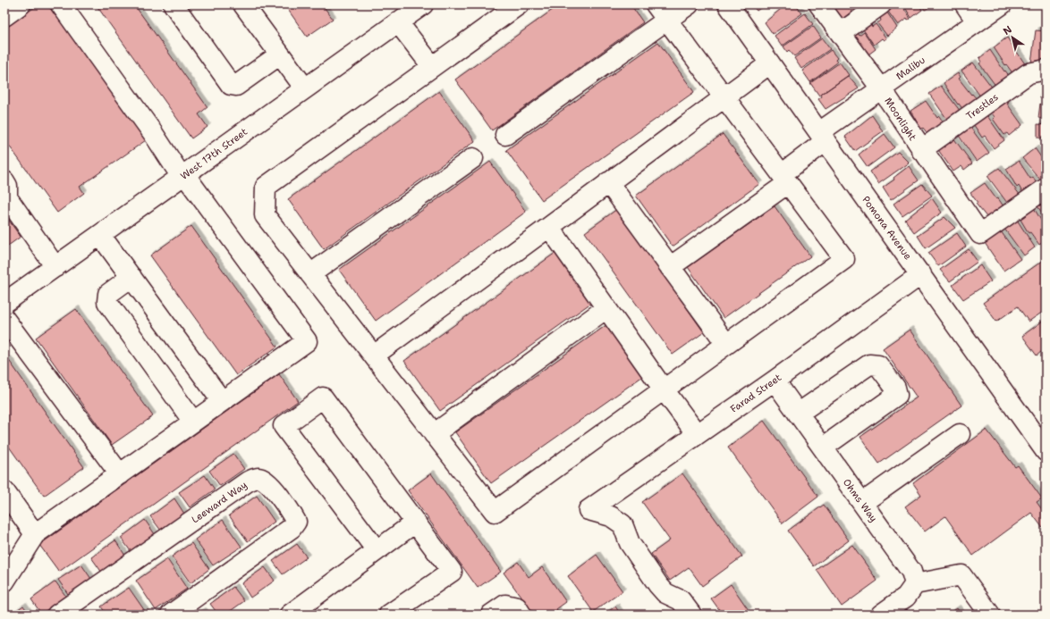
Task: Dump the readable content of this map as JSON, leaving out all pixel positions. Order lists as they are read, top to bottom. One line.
{"streets":{"street":["Malibu","Trestles","Moonlight","West 17th Street","Pomona Avenue","Farad Street","Ohms Way","Leeward Way"]},"crossings":[["Malibu","Moonlight"],["Malibu","Pomona Avenue"],["Trestles","Moonlight"],["Pomona Avenue","Farad Street"],["Farad Street","Ohms Way"]],"north":"top left"}
